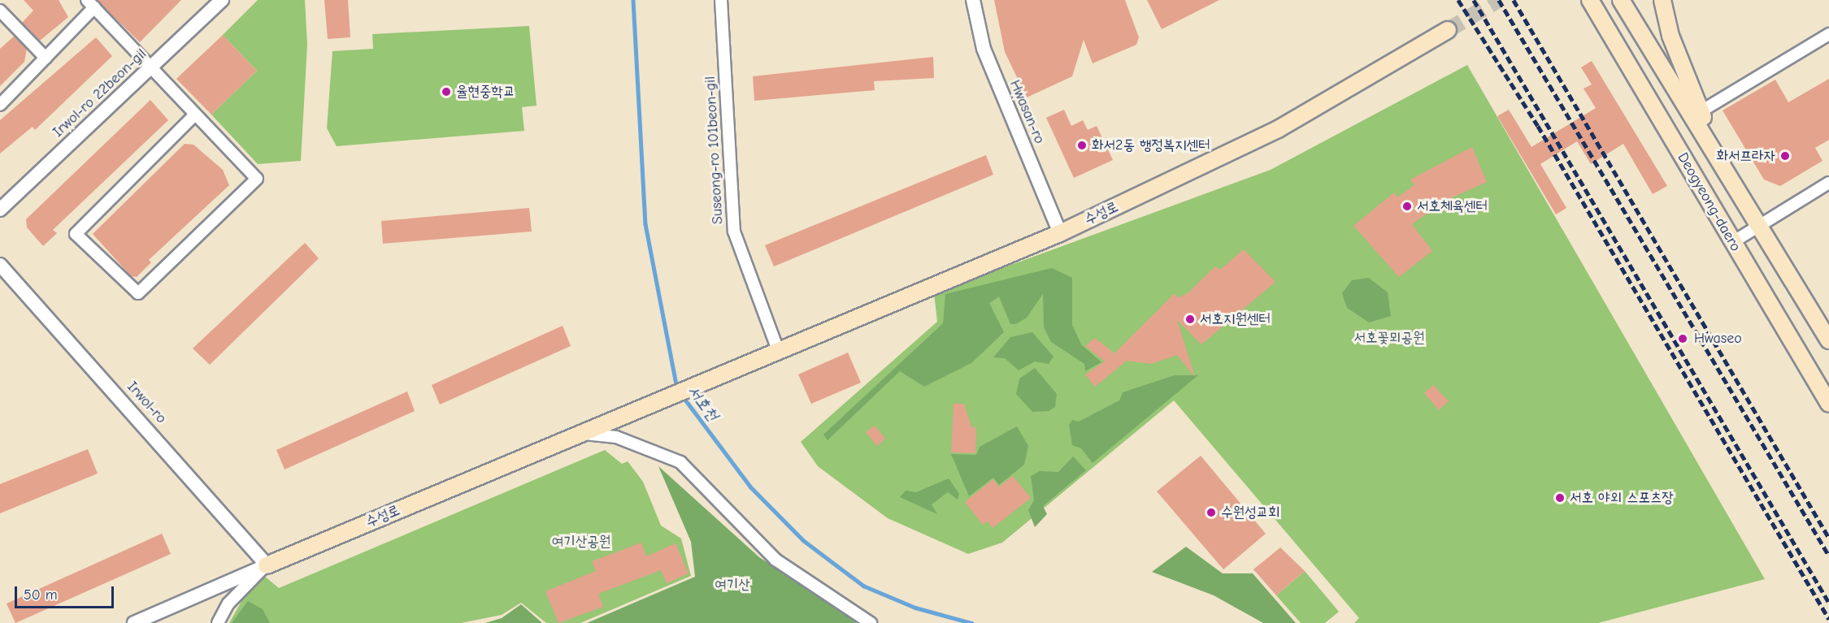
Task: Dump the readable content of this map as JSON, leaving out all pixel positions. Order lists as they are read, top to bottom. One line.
{"streets":{"main road":["Deogyeong-daero","수성로"],"street":["Irwol-ro 22beon-gil","Hwasan-ro","Suseong-ro 101beon-gil","Irwol-ro"]},"crossings":[["Hwasan-ro","수성로"],["Suseong-ro 101beon-gil","수성로"],["수성로","Irwol-ro"]],"water":["서호천"],"parks":["서호꽃뫼공원","여기산공원","여기산"],"places":["율현중학교","화서2동 행정복지센터","화서프라자","서호체육센터","서호지원센터","Hwaseo","서호 야외 스포츠장","수원성교회"],"scale_bar":"50 m"}
